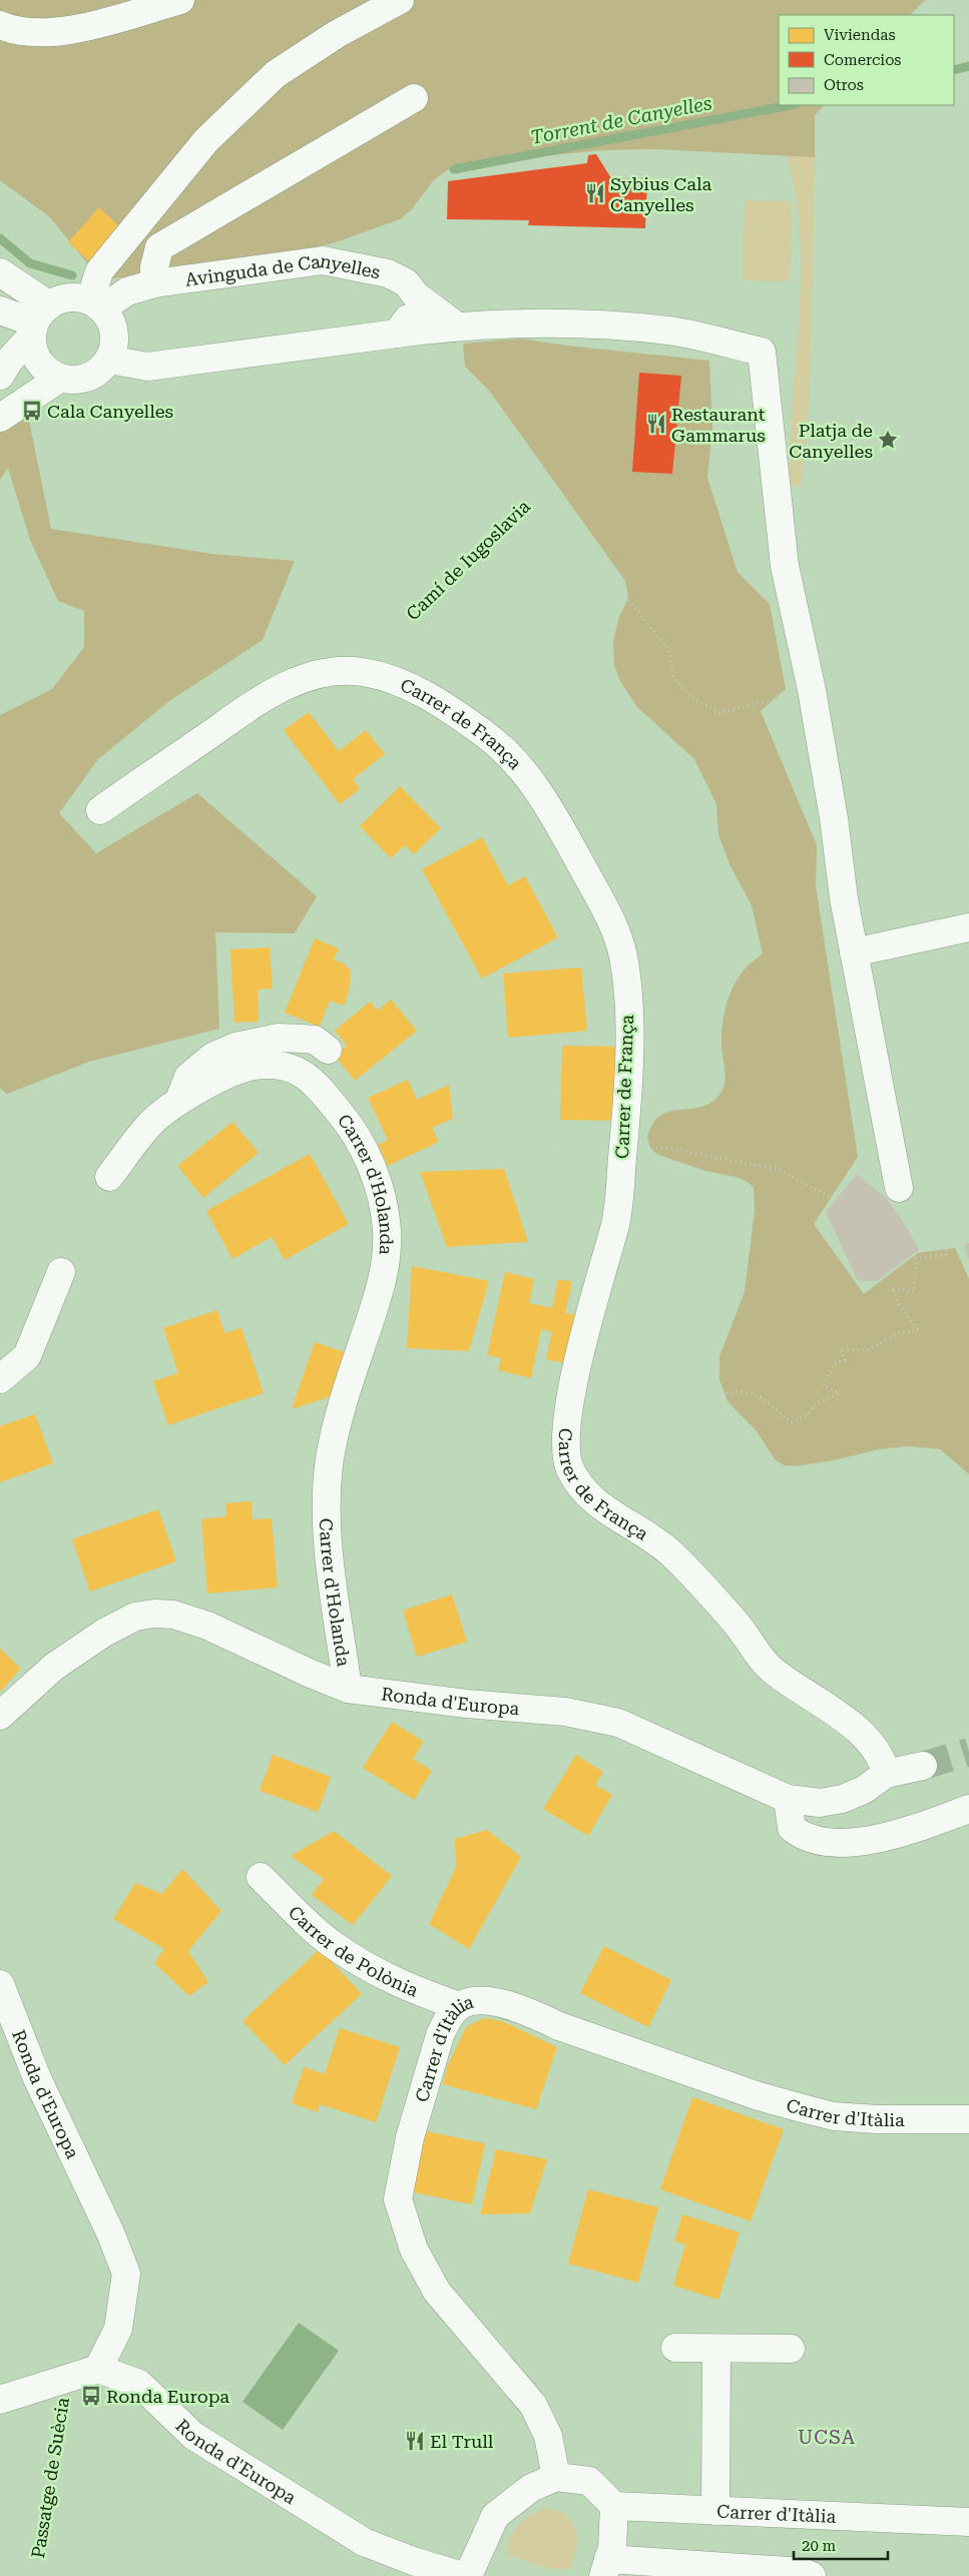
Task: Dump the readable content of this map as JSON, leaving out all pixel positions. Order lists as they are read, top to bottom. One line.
{"streets":{"street":["Avinguda de Canyelles","Carrer de França","Carrer d'Holanda","Ronda d'Europa","Carrer de Polònia","Carrer d'Itàlia"],"path":["Camí de Iugoslavia","Passatge de Suècia"]},"crossings":[["Camí de Iugoslavia","Carrer de França"],["Carrer de França","Ronda d'Europa"],["Carrer d'Holanda","Ronda d'Europa"],["Carrer de Polònia","Carrer d'Itàlia"]],"districts":["UCSA"],"water":["Torrent de Canyelles"],"places":{"restaurant":["Sybius Cala Canyelles","Restaurant Gammarus","El Trull"],"bus stop":["Cala Canyelles","Ronda Europa"],"place":["Platja de Canyelles"]},"legend":["Viviendas","Comercios","Otros"],"scale_bar":"20 m"}
